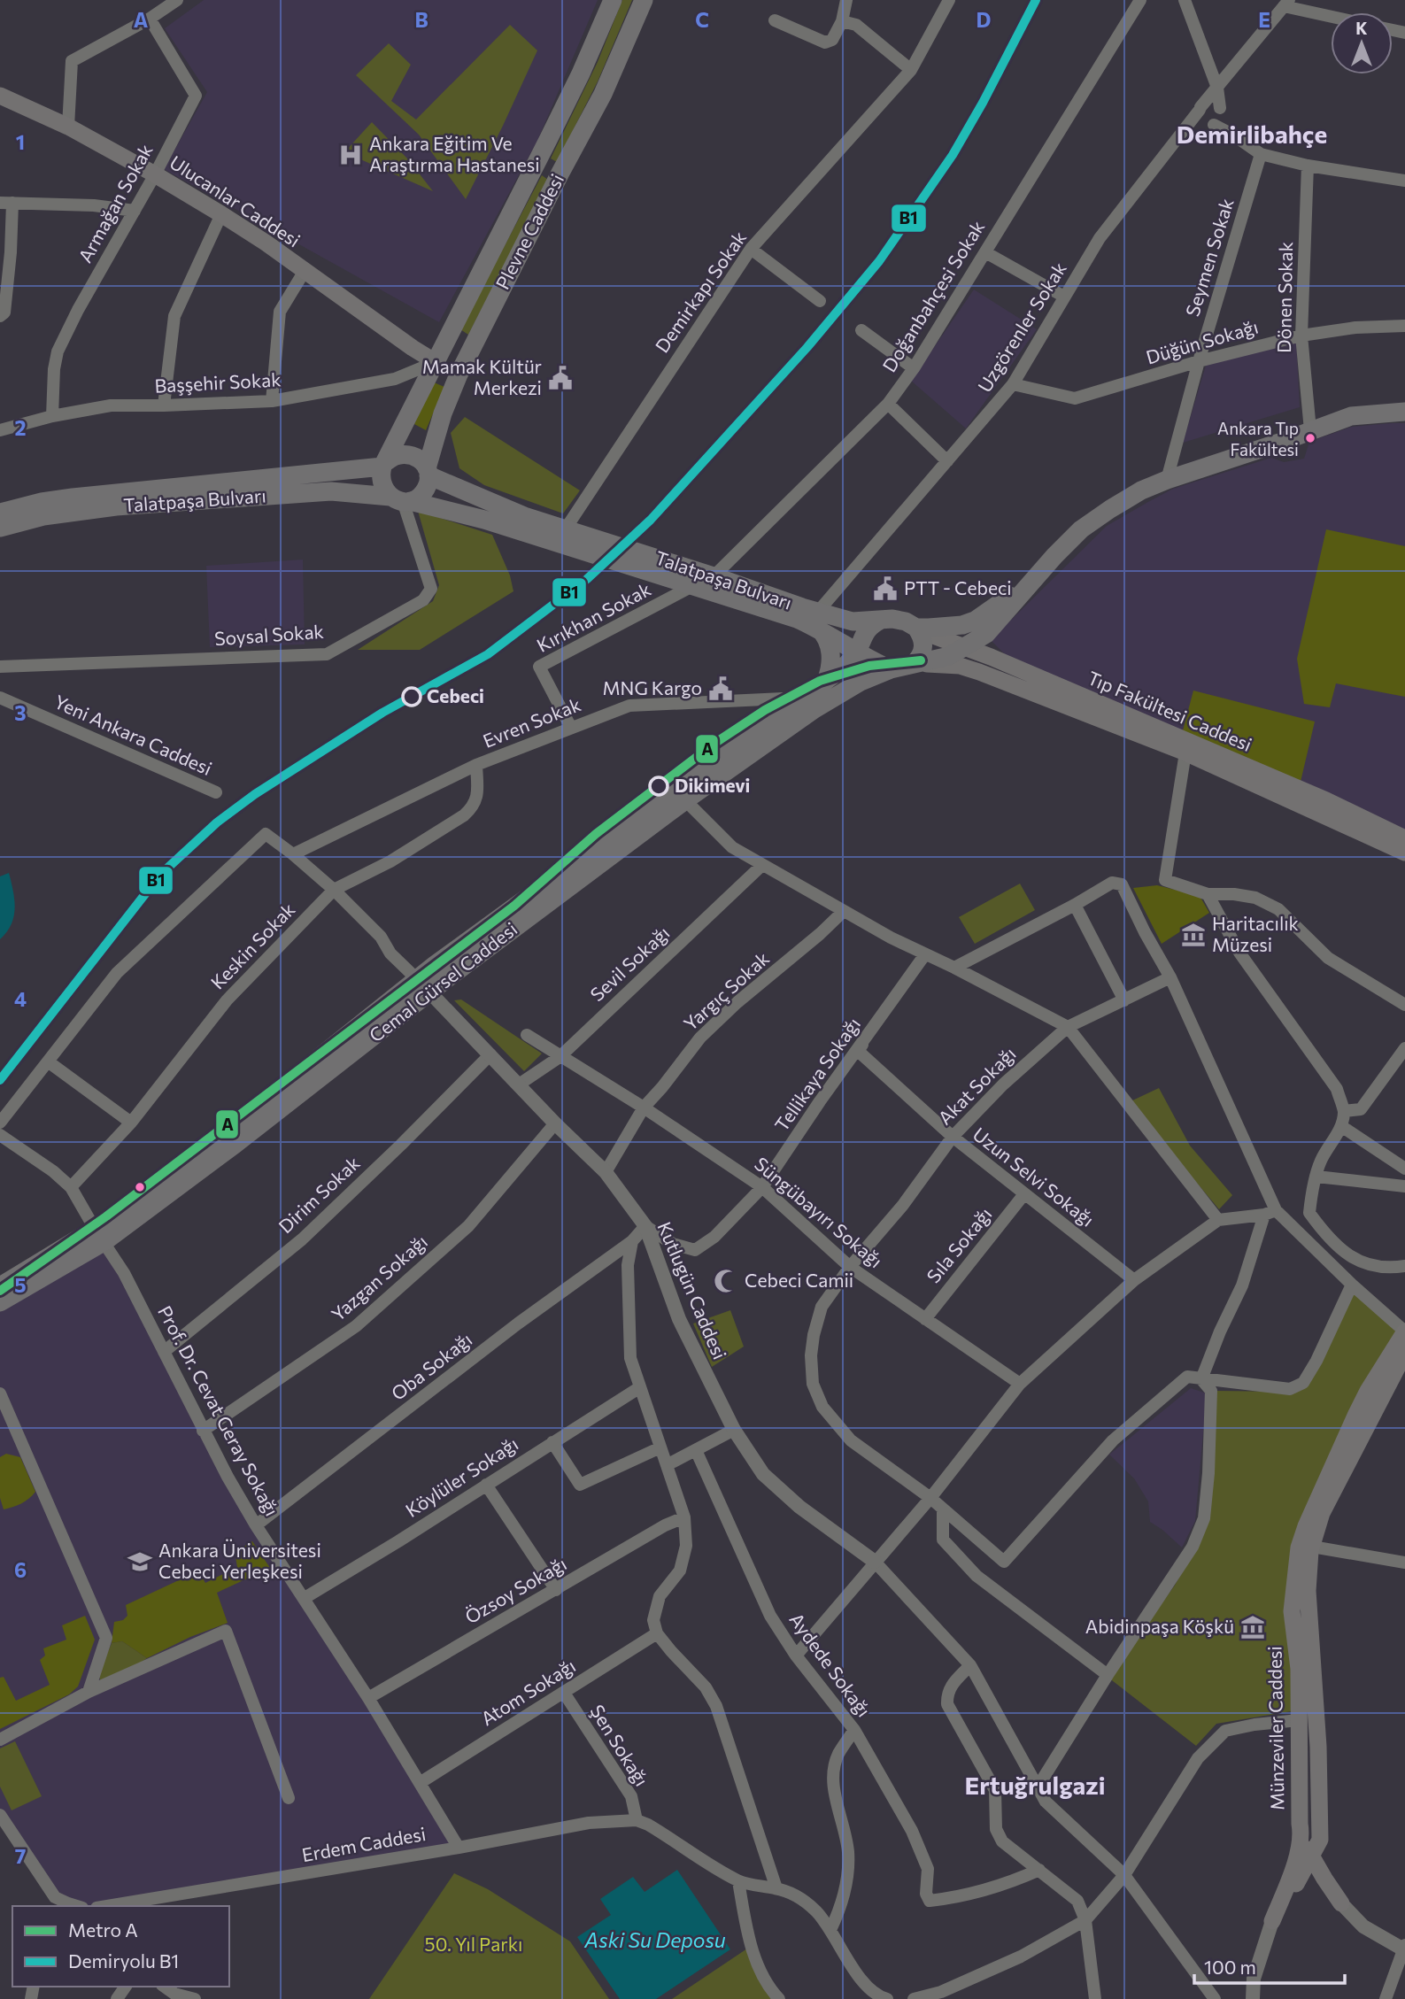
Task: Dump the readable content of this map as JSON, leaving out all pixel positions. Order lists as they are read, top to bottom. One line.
{"streets":{"main road":["Ulucanlar Caddesi","Plevne Caddesi","Talatpaşa Bulvarı","Tıp Fakültesi Caddesi","Cemal Gürsel Caddesi","Münzeviler Caddesi"],"street":["Armağan Sokak","Seymen Sokak","Demirkapı Sokak","Doğanbahçesi Sokak","Dönen Sokak","Uzgörenler Sokak","Düğün Sokağı","Başşehir Sokak","Kırıkhan Sokak","Soysal Sokak","Evren Sokak","Yeni Ankara Caddesi","Keskin Sokak","Sevil Sokağı","Yargıç Sokak","Tellikaya Sokağı","Akat Sokağı","Uzun Selvi Sokağı","Dirim Sokak","Süngübayırı Sokağı","Sıla Sokağı","Yazgan Sokağı","Kutlugün Caddesi","Oba Sokağı","Prof. Dr. Cevat Geray Sokağı","Köylüler Sokağı","Özsoy Sokağı","Aydede Sokağı","Atom Sokağı","Şen Sokağı","Erdem Caddesi"]},"crossings":[["Ulucanlar Caddesi","Armağan Sokak"],["Ulucanlar Caddesi","Plevne Caddesi"],["Ulucanlar Caddesi","Başşehir Sokak"],["Armağan Sokak","Başşehir Sokak"],["Plevne Caddesi","Başşehir Sokak"],["Plevne Caddesi","Talatpaşa Bulvarı"],["Plevne Caddesi","Soysal Sokak"],["Seymen Sokak","Düğün Sokağı"],["Demirkapı Sokak","Talatpaşa Bulvarı"],["Doğanbahçesi Sokak","Talatpaşa Bulvarı"],["Dönen Sokak","Düğün Sokağı"],["Uzgörenler Sokak","Düğün Sokağı"],["Uzgörenler Sokak","Talatpaşa Bulvarı"],["Talatpaşa Bulvarı","Kırıkhan Sokak"],["Talatpaşa Bulvarı","Soysal Sokak"],["Talatpaşa Bulvarı","Tıp Fakültesi Caddesi"],["Talatpaşa Bulvarı","Cemal Gürsel Caddesi"],["Kırıkhan Sokak","Evren Sokak"],["Tıp Fakültesi Caddesi","Cemal Gürsel Caddesi"],["Evren Sokak","Keskin Sokak"],["Evren Sokak","Cemal Gürsel Caddesi"],["Keskin Sokak","Prof. Dr. Cevat Geray Sokağı"],["Sevil Sokağı","Süngübayırı Sokağı"],["Sevil Sokağı","Kutlugün Caddesi"],["Cemal Gürsel Caddesi","Kutlugün Caddesi"],["Cemal Gürsel Caddesi","Prof. Dr. Cevat Geray Sokağı"],["Yargıç Sokak","Süngübayırı Sokağı"],["Yargıç Sokak","Kutlugün Caddesi"],["Tellikaya Sokağı","Uzun Selvi Sokağı"],["Tellikaya Sokağı","Süngübayırı Sokağı"],["Tellikaya Sokağı","Kutlugün Caddesi"],["Tellikaya Sokağı","Oba Sokağı"],["Akat Sokağı","Uzun Selvi Sokağı"],["Akat Sokağı","Süngübayırı Sokağı"],["Uzun Selvi Sokağı","Sıla Sokağı"],["Dirim Sokak","Kutlugün Caddesi"],["Dirim Sokak","Prof. Dr. Cevat Geray Sokağı"],["Süngübayırı Sokağı","Sıla Sokağı"],["Yazgan Sokağı","Kutlugün Caddesi"],["Yazgan Sokağı","Prof. Dr. Cevat Geray Sokağı"],["Kutlugün Caddesi","Oba Sokağı"],["Oba Sokağı","Prof. Dr. Cevat Geray Sokağı"],["Prof. Dr. Cevat Geray Sokağı","Köylüler Sokağı"],["Prof. Dr. Cevat Geray Sokağı","Özsoy Sokağı"],["Prof. Dr. Cevat Geray Sokağı","Atom Sokağı"],["Prof. Dr. Cevat Geray Sokağı","Erdem Caddesi"],["Atom Sokağı","Şen Sokağı"],["Şen Sokağı","Erdem Caddesi"]],"districts":["Demirlibahçe","Ertuğrulgazi"],"water":["Aski Su Deposu"],"parks":["50. Yıl Parkı"],"places":{"hospital":["Ankara Eğitim Ve Araştırma Hastanesi"],"public building":["Mamak Kültür Merkezi","PTT - Cebeci","MNG Kargo"],"other":["Ankara Tıp Fakültesi","Cebeci","Dikimevi"],"museum":["Haritacılık Müzesi","Abidinpaşa Köşkü"],"mosque":["Cebeci Camii"],"school or university":["Ankara Üniversitesi Cebeci Yerleşkesi"]},"lines":["rail line B1","metro line A"],"legend":["Metro A","Demiryolu B1"],"scale_bar":"100 m","north":"top","grid":{"columns":["A","B","C","D","E"],"rows":["1","2","3","4","5","6","7"]}}
